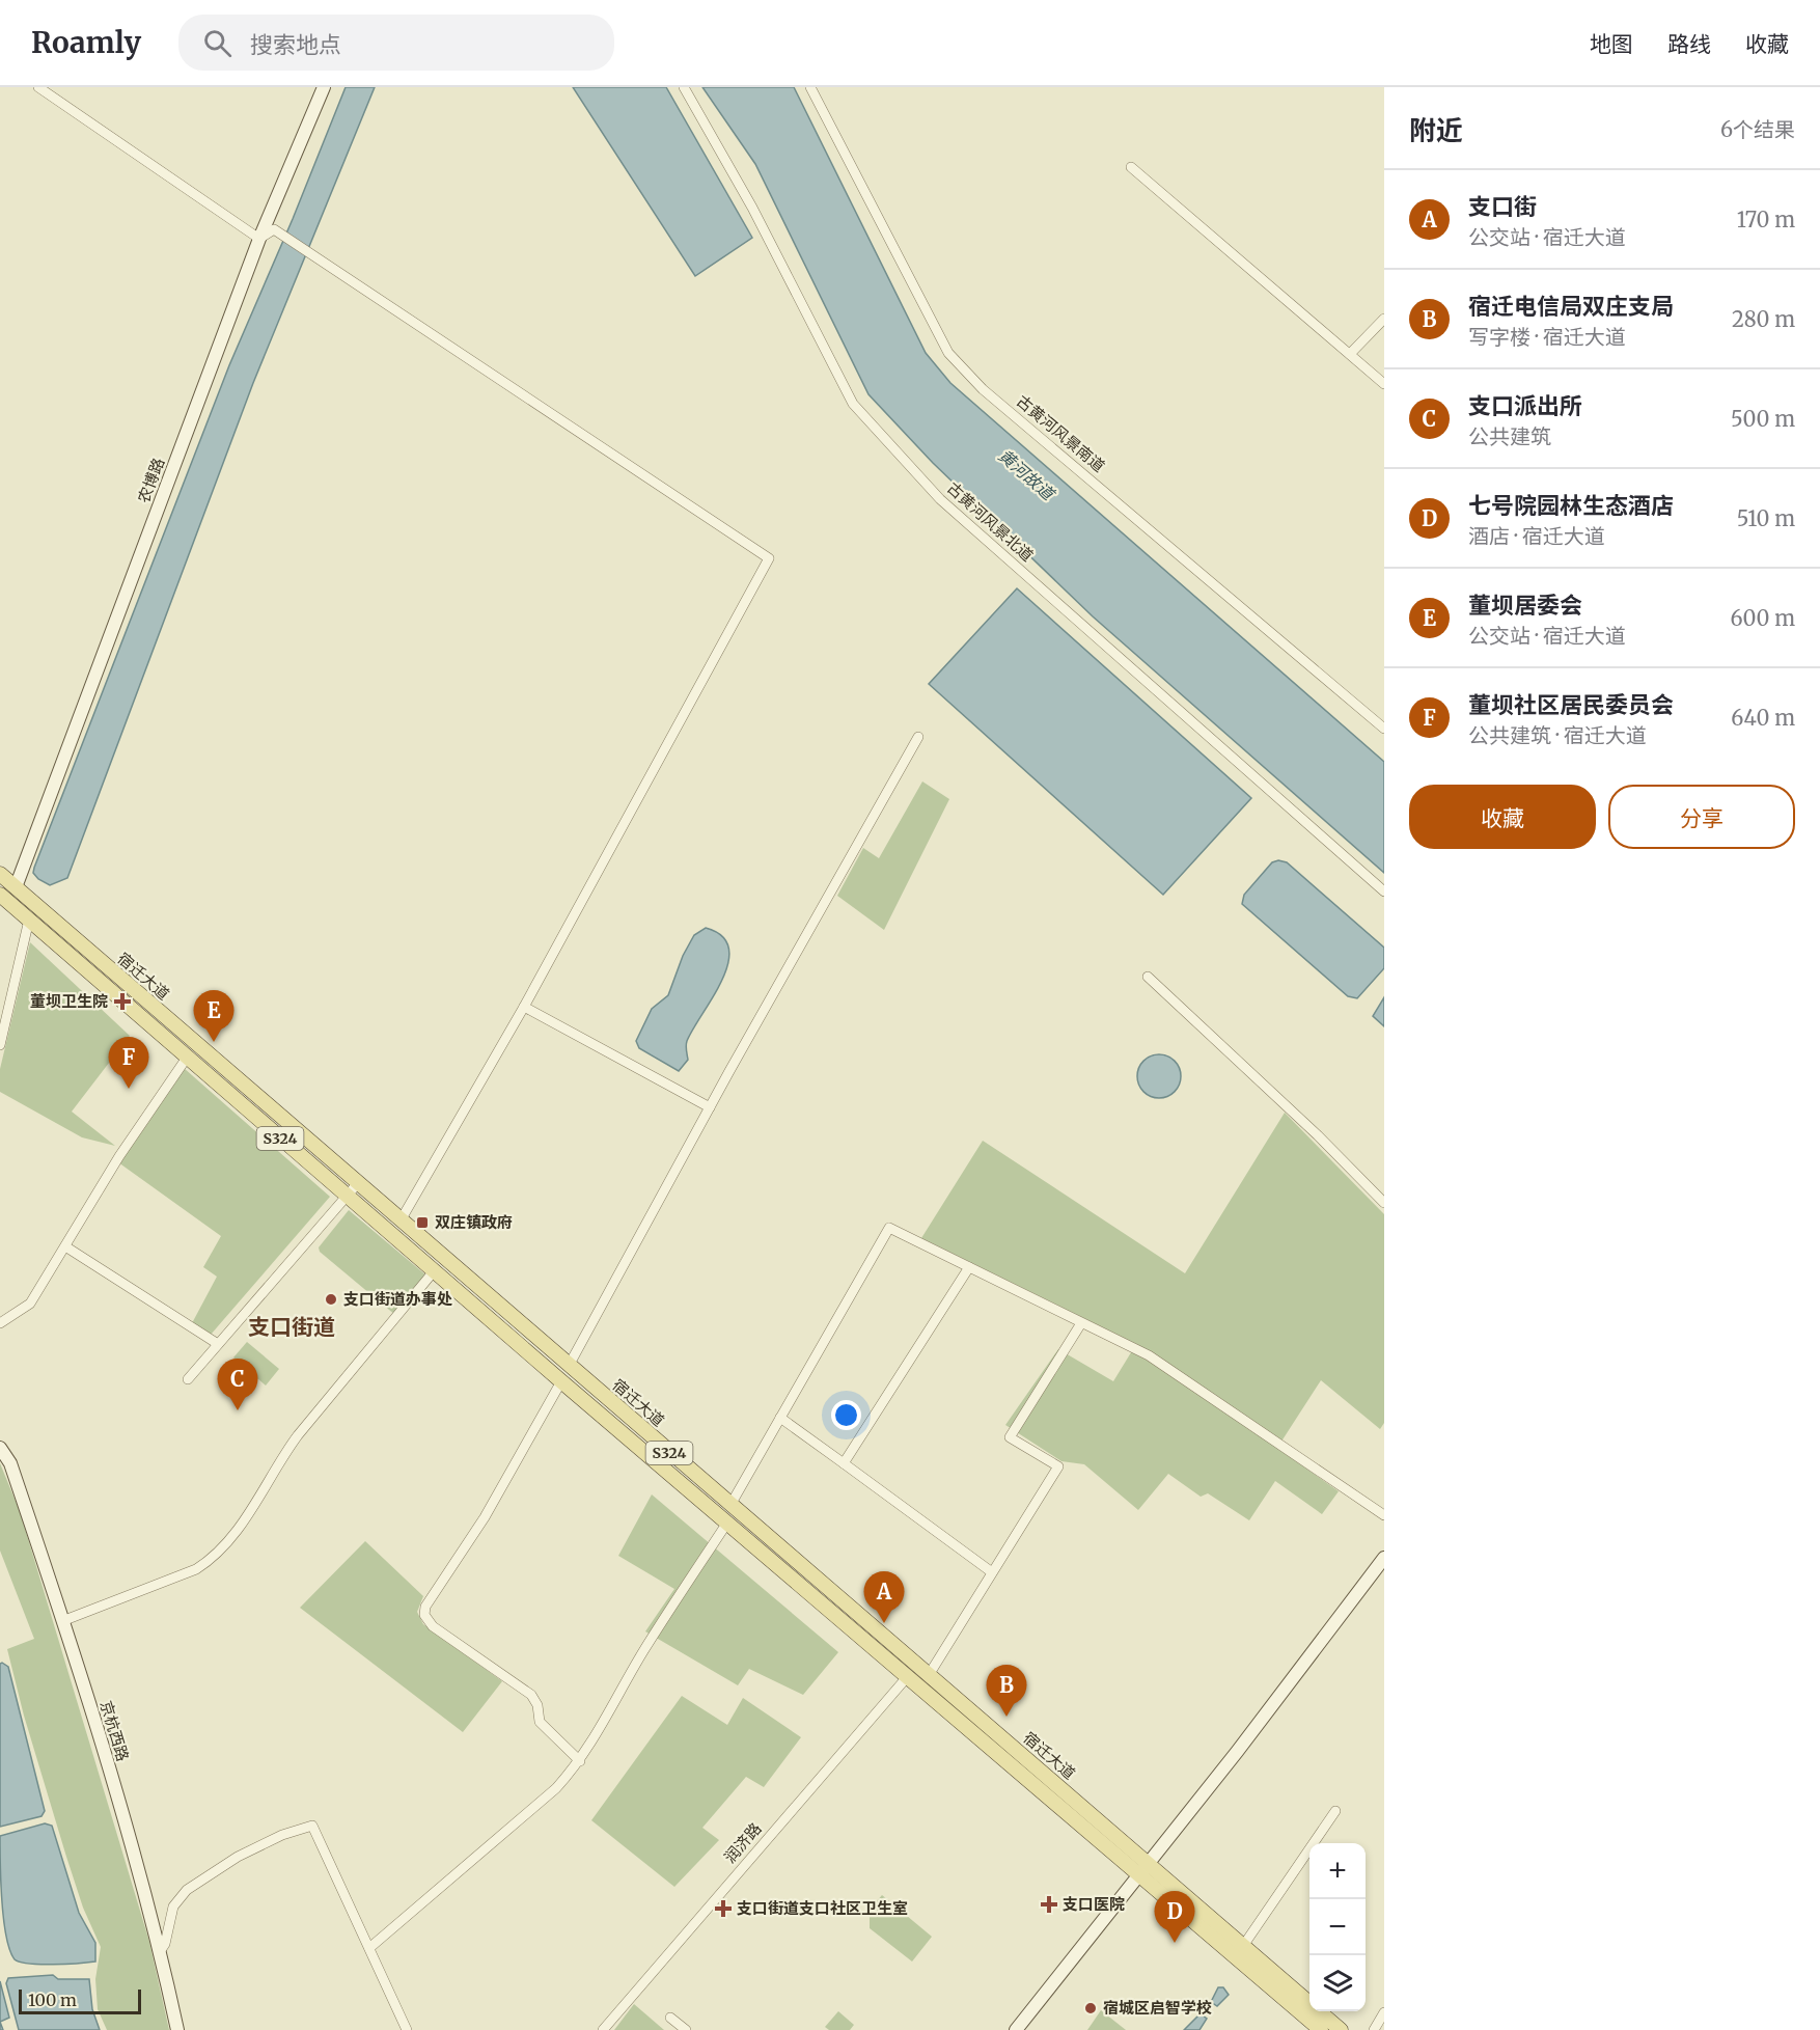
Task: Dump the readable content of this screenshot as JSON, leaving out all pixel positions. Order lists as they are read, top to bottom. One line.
{"streets":{"main road":["宿迁大道","S324"],"street":["古黄河风景南道","农博路","古黄河风景北道","京杭西路","润济路"]},"crossings":[["农博路","宿迁大道"],["宿迁大道","润济路"]],"districts":["支口街道"],"water":["黄河故道"],"places":{"health":["董坝卫生院","支口医院","支口街道支口社区卫生室"],"transit":["双庄镇政府"],"other":["支口街道办事处","宿城区启智学校"]},"scale_bar":"100 m","page":{"header":"Roamly","search":"搜索地点","nav":["地图","路线","收藏"],"heading":["附近","6个结果"],"list":[{"mark":"A","name":"支口街","note":"公交站 · 宿迁大道","value":"170 m"},{"mark":"B","name":"宿迁电信局双庄支局","note":"写字楼 · 宿迁大道","value":"280 m"},{"mark":"C","name":"支口派出所","note":"公共建筑","value":"500 m"},{"mark":"D","name":"七号院园林生态酒店","note":"酒店 · 宿迁大道","value":"510 m"},{"mark":"E","name":"董坝居委会","note":"公交站 · 宿迁大道","value":"600 m"},{"mark":"F","name":"董坝社区居民委员会","note":"公共建筑 · 宿迁大道","value":"640 m"}],"buttons":["收藏","分享"],"pins":["E","F","C","A","B","D"],"map_buttons":["+","−"],"scale":"100 m"}}
